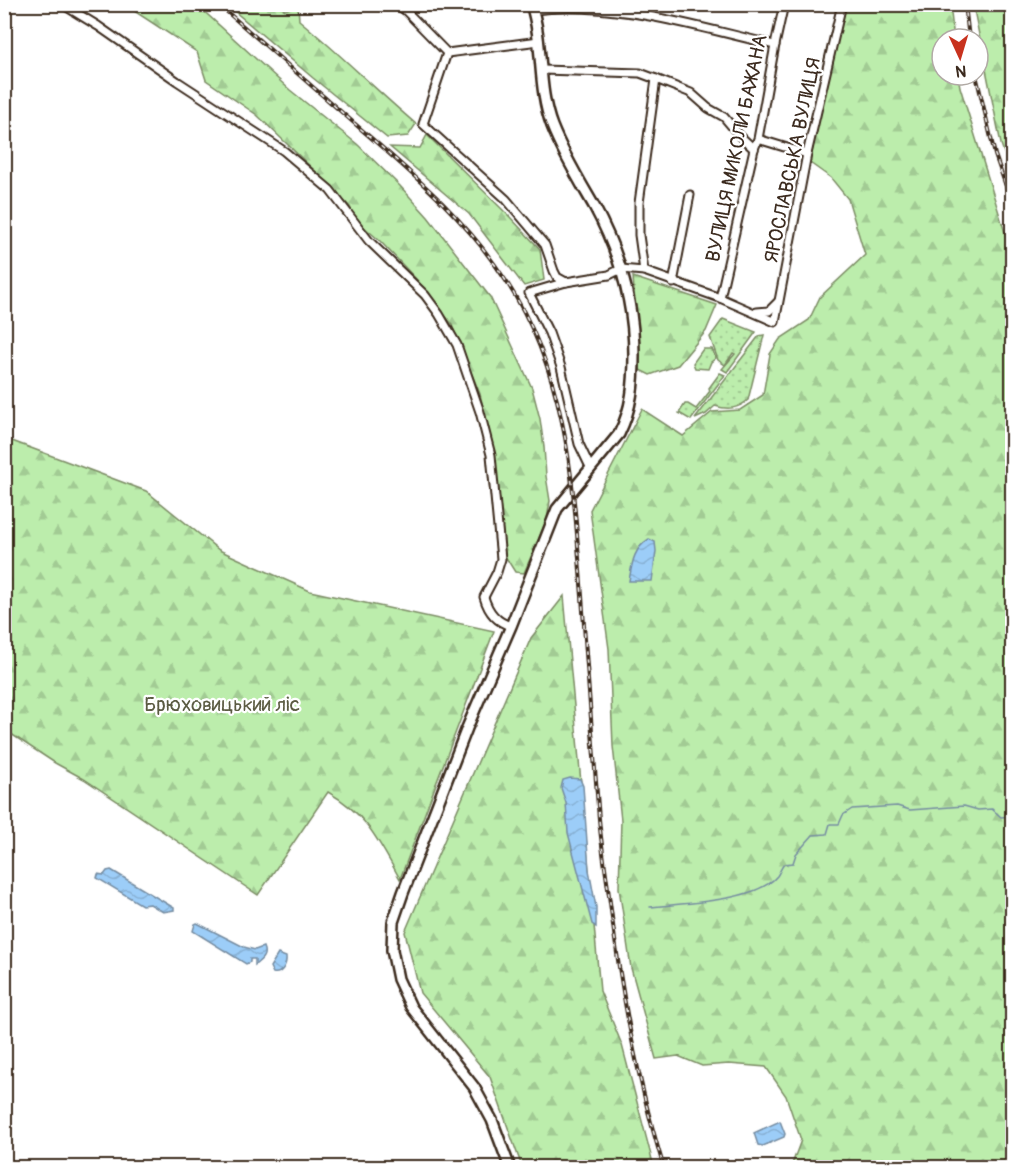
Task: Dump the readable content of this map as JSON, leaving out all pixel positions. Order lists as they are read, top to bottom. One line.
{"streets":{"street":["ВУЛИЦЯ МИКОЛИ БАЖАНА","ЯРОСЛАВСЬКА ВУЛИЦЯ"]},"parks":["Брюховицький ліс"],"north":"bottom"}
